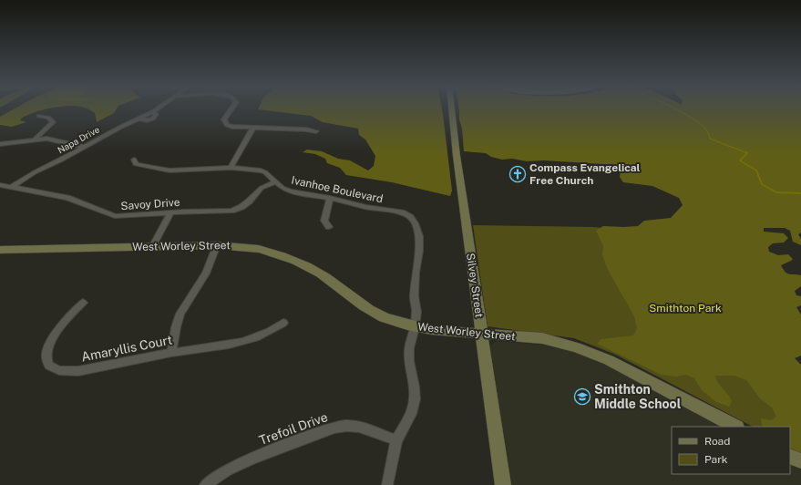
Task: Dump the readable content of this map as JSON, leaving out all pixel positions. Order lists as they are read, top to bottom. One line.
{"streets":{"street":["Napa Drive","Ivanhoe Boulevard","Savoy Drive","West Worley Street","Silvey Street","Amaryllis Court","Trefoil Drive"]},"crossings":[["Napa Drive","Savoy Drive"],["Ivanhoe Boulevard","Savoy Drive"],["Ivanhoe Boulevard","West Worley Street"],["Ivanhoe Boulevard","Trefoil Drive"],["West Worley Street","Silvey Street"]],"parks":["Smithton Park"],"places":{"church":["Compass Evangelical Free Church"],"school or university":["Smithton Middle School"]},"legend":["Road","Park"]}
